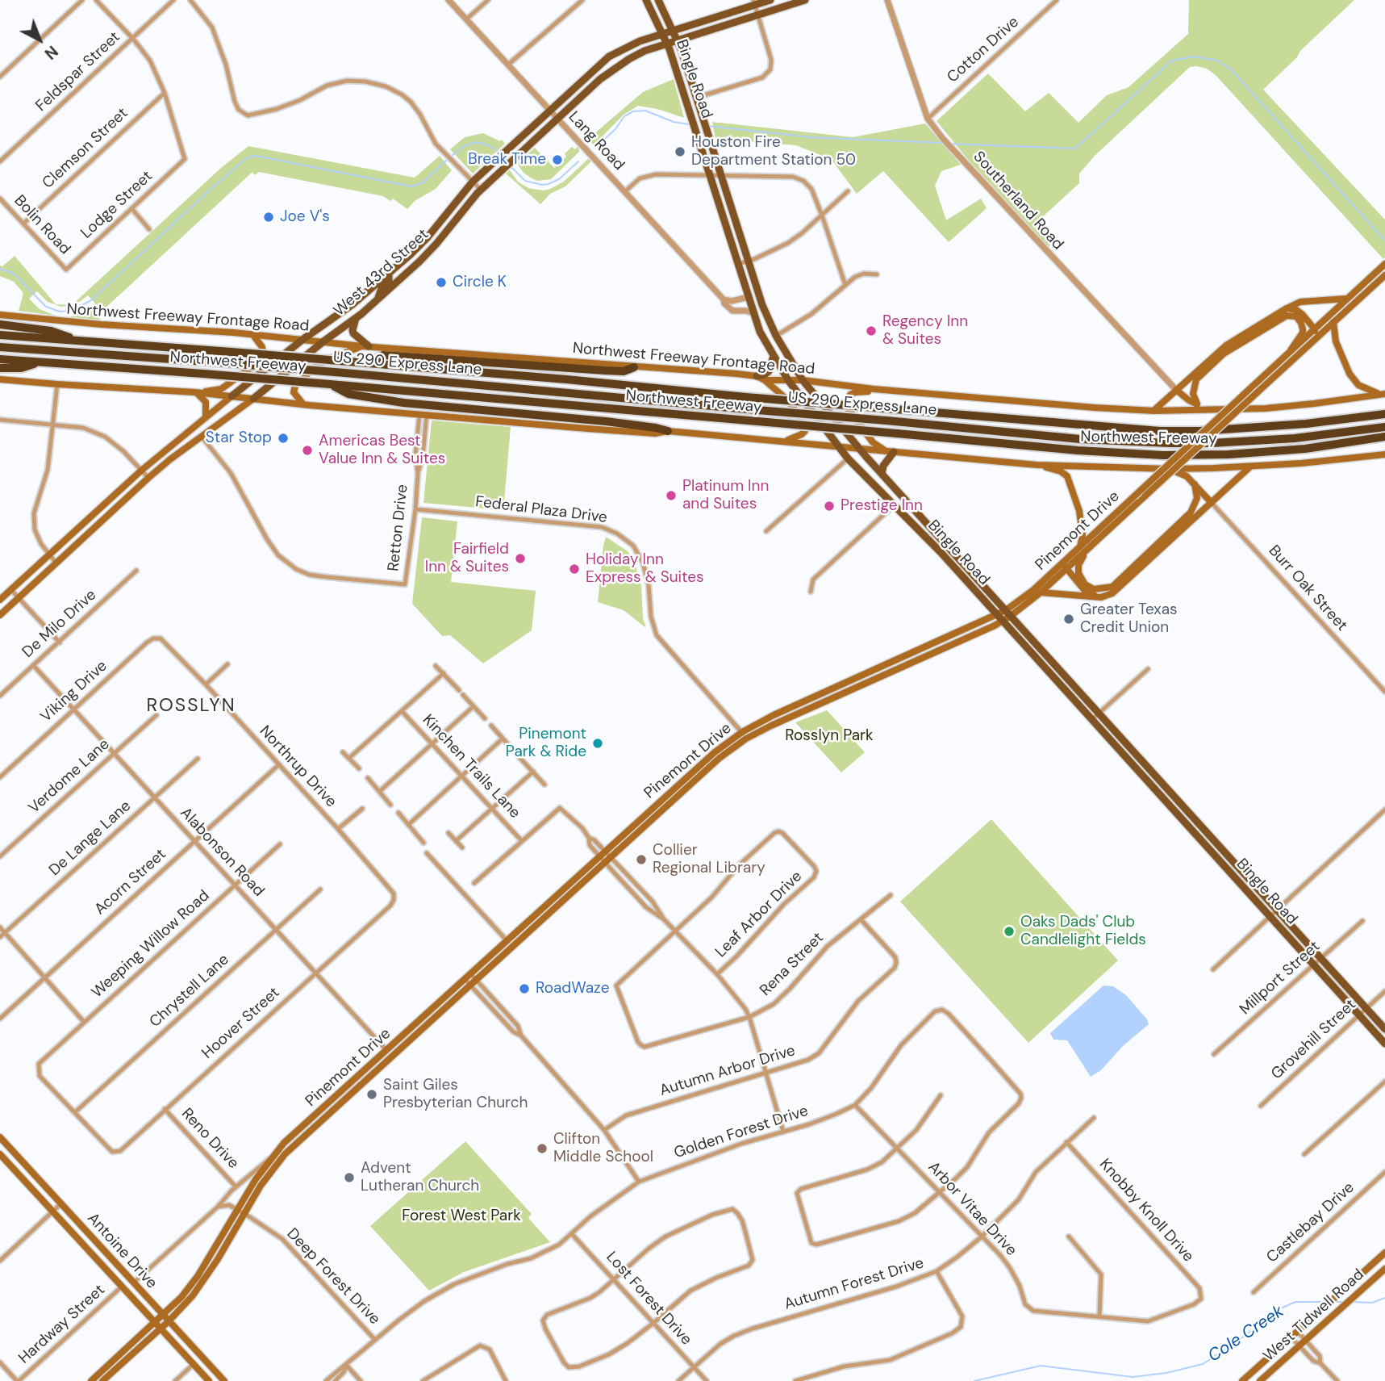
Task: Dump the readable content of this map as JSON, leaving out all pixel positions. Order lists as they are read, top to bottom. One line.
{"streets":{"highway":["Northwest Freeway","US 290 Express Lane"],"main road":["Bingle Road","West 43rd Street","Northwest Freeway Frontage Road","Pinemont Drive","Antoine Drive","West Tidwell Road"],"street":["Cotton Drive","Feldspar Street","Lang Road","Clemson Street","Southerland Road","Lodge Street","Bolin Road","Federal Plaza Drive","Retton Drive","Burr Oak Street","De Milo Drive","Viking Drive","Northrup Drive","Kinchen Trails Lane","Verdome Lane","De Lange Lane","Alabonson Road","Acorn Street","Leaf Arbor Drive","Weeping Willow Road","Rena Street","Millport Street","Chrystell Lane","Hoover Street","Grovehill Street","Autumn Arbor Drive","Golden Forest Drive","Reno Drive","Arbor Vitae Drive","Knobby Knoll Drive","Castlebay Drive","Deep Forest Drive","Autumn Forest Drive","Lost Forest Drive","Hardway Street"]},"crossings":[["Cotton Drive","Southerland Road"],["Bingle Road","Lang Road"],["Bingle Road","West 43rd Street"],["Bingle Road","Northwest Freeway Frontage Road"],["Bingle Road","Pinemont Drive"],["Bingle Road","Millport Street"],["Bingle Road","Grovehill Street"],["Lang Road","West 43rd Street"],["Clemson Street","Lodge Street"],["Clemson Street","Bolin Road"],["Lodge Street","Bolin Road"],["West 43rd Street","Northwest Freeway Frontage Road"],["West 43rd Street","Retton Drive"],["Federal Plaza Drive","Retton Drive"],["Federal Plaza Drive","Pinemont Drive"],["Pinemont Drive","Alabonson Road"],["Pinemont Drive","Antoine Drive"],["Pinemont Drive","Deep Forest Drive"],["De Milo Drive","Alabonson Road"],["Viking Drive","Northrup Drive"],["Viking Drive","Alabonson Road"],["Northrup Drive","Acorn Street"],["Northrup Drive","Hoover Street"],["Verdome Lane","Alabonson Road"],["De Lange Lane","Alabonson Road"],["Alabonson Road","Acorn Street"],["Alabonson Road","Weeping Willow Road"],["Alabonson Road","Chrystell Lane"],["Alabonson Road","Hoover Street"],["Leaf Arbor Drive","Rena Street"],["Weeping Willow Road","Chrystell Lane"],["Weeping Willow Road","Hoover Street"],["Rena Street","Autumn Arbor Drive"],["Chrystell Lane","Hoover Street"],["Hoover Street","Reno Drive"],["Golden Forest Drive","Arbor Vitae Drive"],["Golden Forest Drive","Deep Forest Drive"],["Golden Forest Drive","Lost Forest Drive"],["Arbor Vitae Drive","Knobby Knoll Drive"],["Arbor Vitae Drive","Autumn Forest Drive"],["Knobby Knoll Drive","Autumn Forest Drive"],["Antoine Drive","Hardway Street"],["Autumn Forest Drive","Lost Forest Drive"]],"districts":["ROSSLYN"],"water":["Cole Creek"],"parks":["Rosslyn Park","Forest West Park"],"places":["Houston Fire Department Station 50","Break Time","Joe V's","Circle K","Regency Inn & Suites","Star Stop","Americas Best Value Inn & Suites","Platinum Inn and Suites","Prestige Inn","Fairfield Inn & Suites","Holiday Inn Express & Suites","Greater Texas Credit Union","Pinemont Park & Ride","Collier Regional Library","Oaks Dads' Club Candlelight Fields","RoadWaze","Saint Giles Presbyterian Church","Clifton Middle School","Advent Lutheran Church"],"north":"bottom right"}
